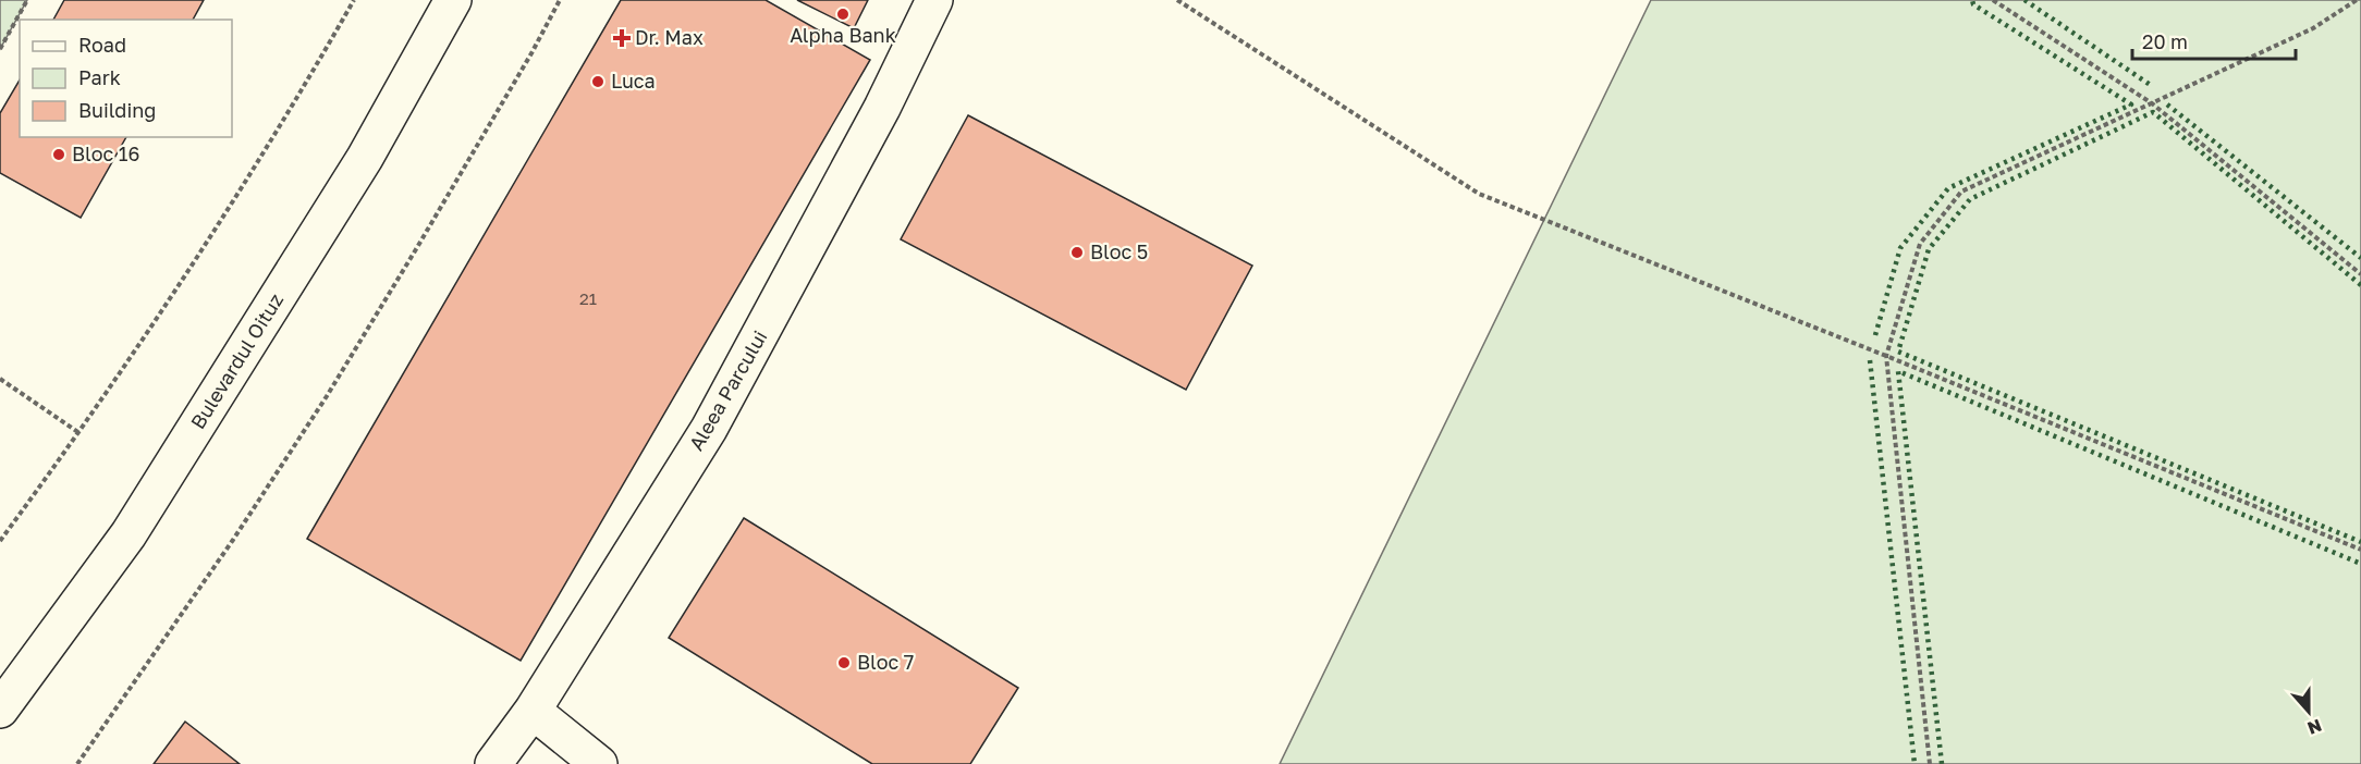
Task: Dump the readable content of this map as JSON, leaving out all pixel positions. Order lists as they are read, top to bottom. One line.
{"streets":{"street":["Bulevardul Oituz","Aleea Parcului"]},"places":{"other":["Alpha Bank","Luca","Bloc 16","Bloc 5","Bloc 7"],"health":["Dr. Max"]},"house_numbers":["21"],"legend":["Road","Park","Building"],"scale_bar":"20 m","north":"bottom"}
